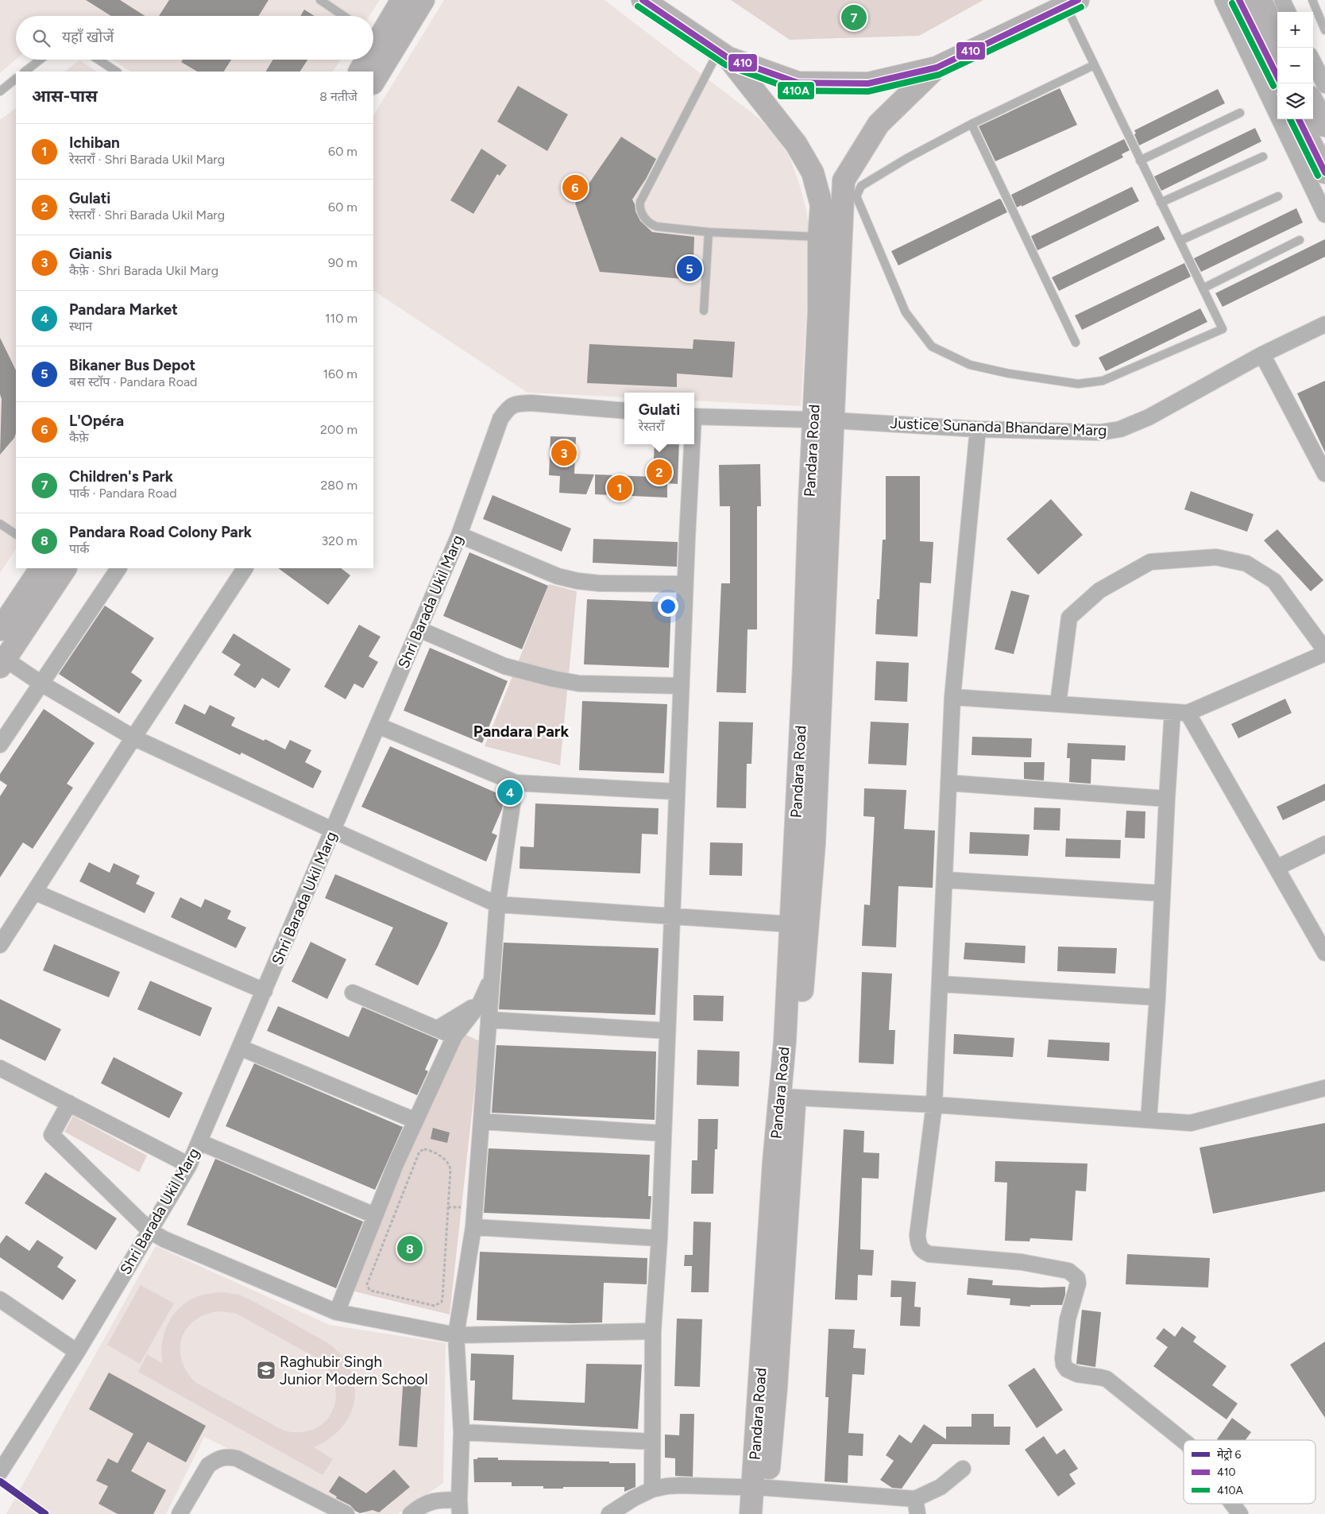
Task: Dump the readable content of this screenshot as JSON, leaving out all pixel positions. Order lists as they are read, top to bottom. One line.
{"streets":{"main road":["Pandara Road"],"street":["Justice Sunanda Bhandare Marg","Shri Barada Ukil Marg"]},"crossings":[["Justice Sunanda Bhandare Marg","Pandara Road"]],"districts":["Pandara Park"],"places":{"school or university":["Raghubir Singh Junior Modern School"]},"lines":["transit line 410","transit line 410A","metro line 6"],"legend":["मेट्रो 6","410","410A"],"page":{"pins":["7","6","5","3","2","1","4","8"],"map_buttons":["+","−"],"search":"यहाँ खोजें","heading":["आस-पास","8 नतीजे"],"list":[{"mark":"1","name":"Ichiban","note":"रेस्तराँ · Shri Barada Ukil Marg","value":"60 m"},{"mark":"2","name":"Gulati","note":"रेस्तराँ · Shri Barada Ukil Marg","value":"60 m"},{"mark":"3","name":"Gianis","note":"कैफ़े · Shri Barada Ukil Marg","value":"90 m"},{"mark":"4","name":"Pandara Market","note":"स्थान","value":"110 m"},{"mark":"5","name":"Bikaner Bus Depot","note":"बस स्टॉप · Pandara Road","value":"160 m"},{"mark":"6","name":"L'Opéra","note":"कैफ़े","value":"200 m"},{"mark":"7","name":"Children's Park","note":"पार्क · Pandara Road","value":"280 m"},{"mark":"8","name":"Pandara Road Colony Park","note":"पार्क","value":"320 m"}],"popup":["Gulati","रेस्तराँ"]}}
